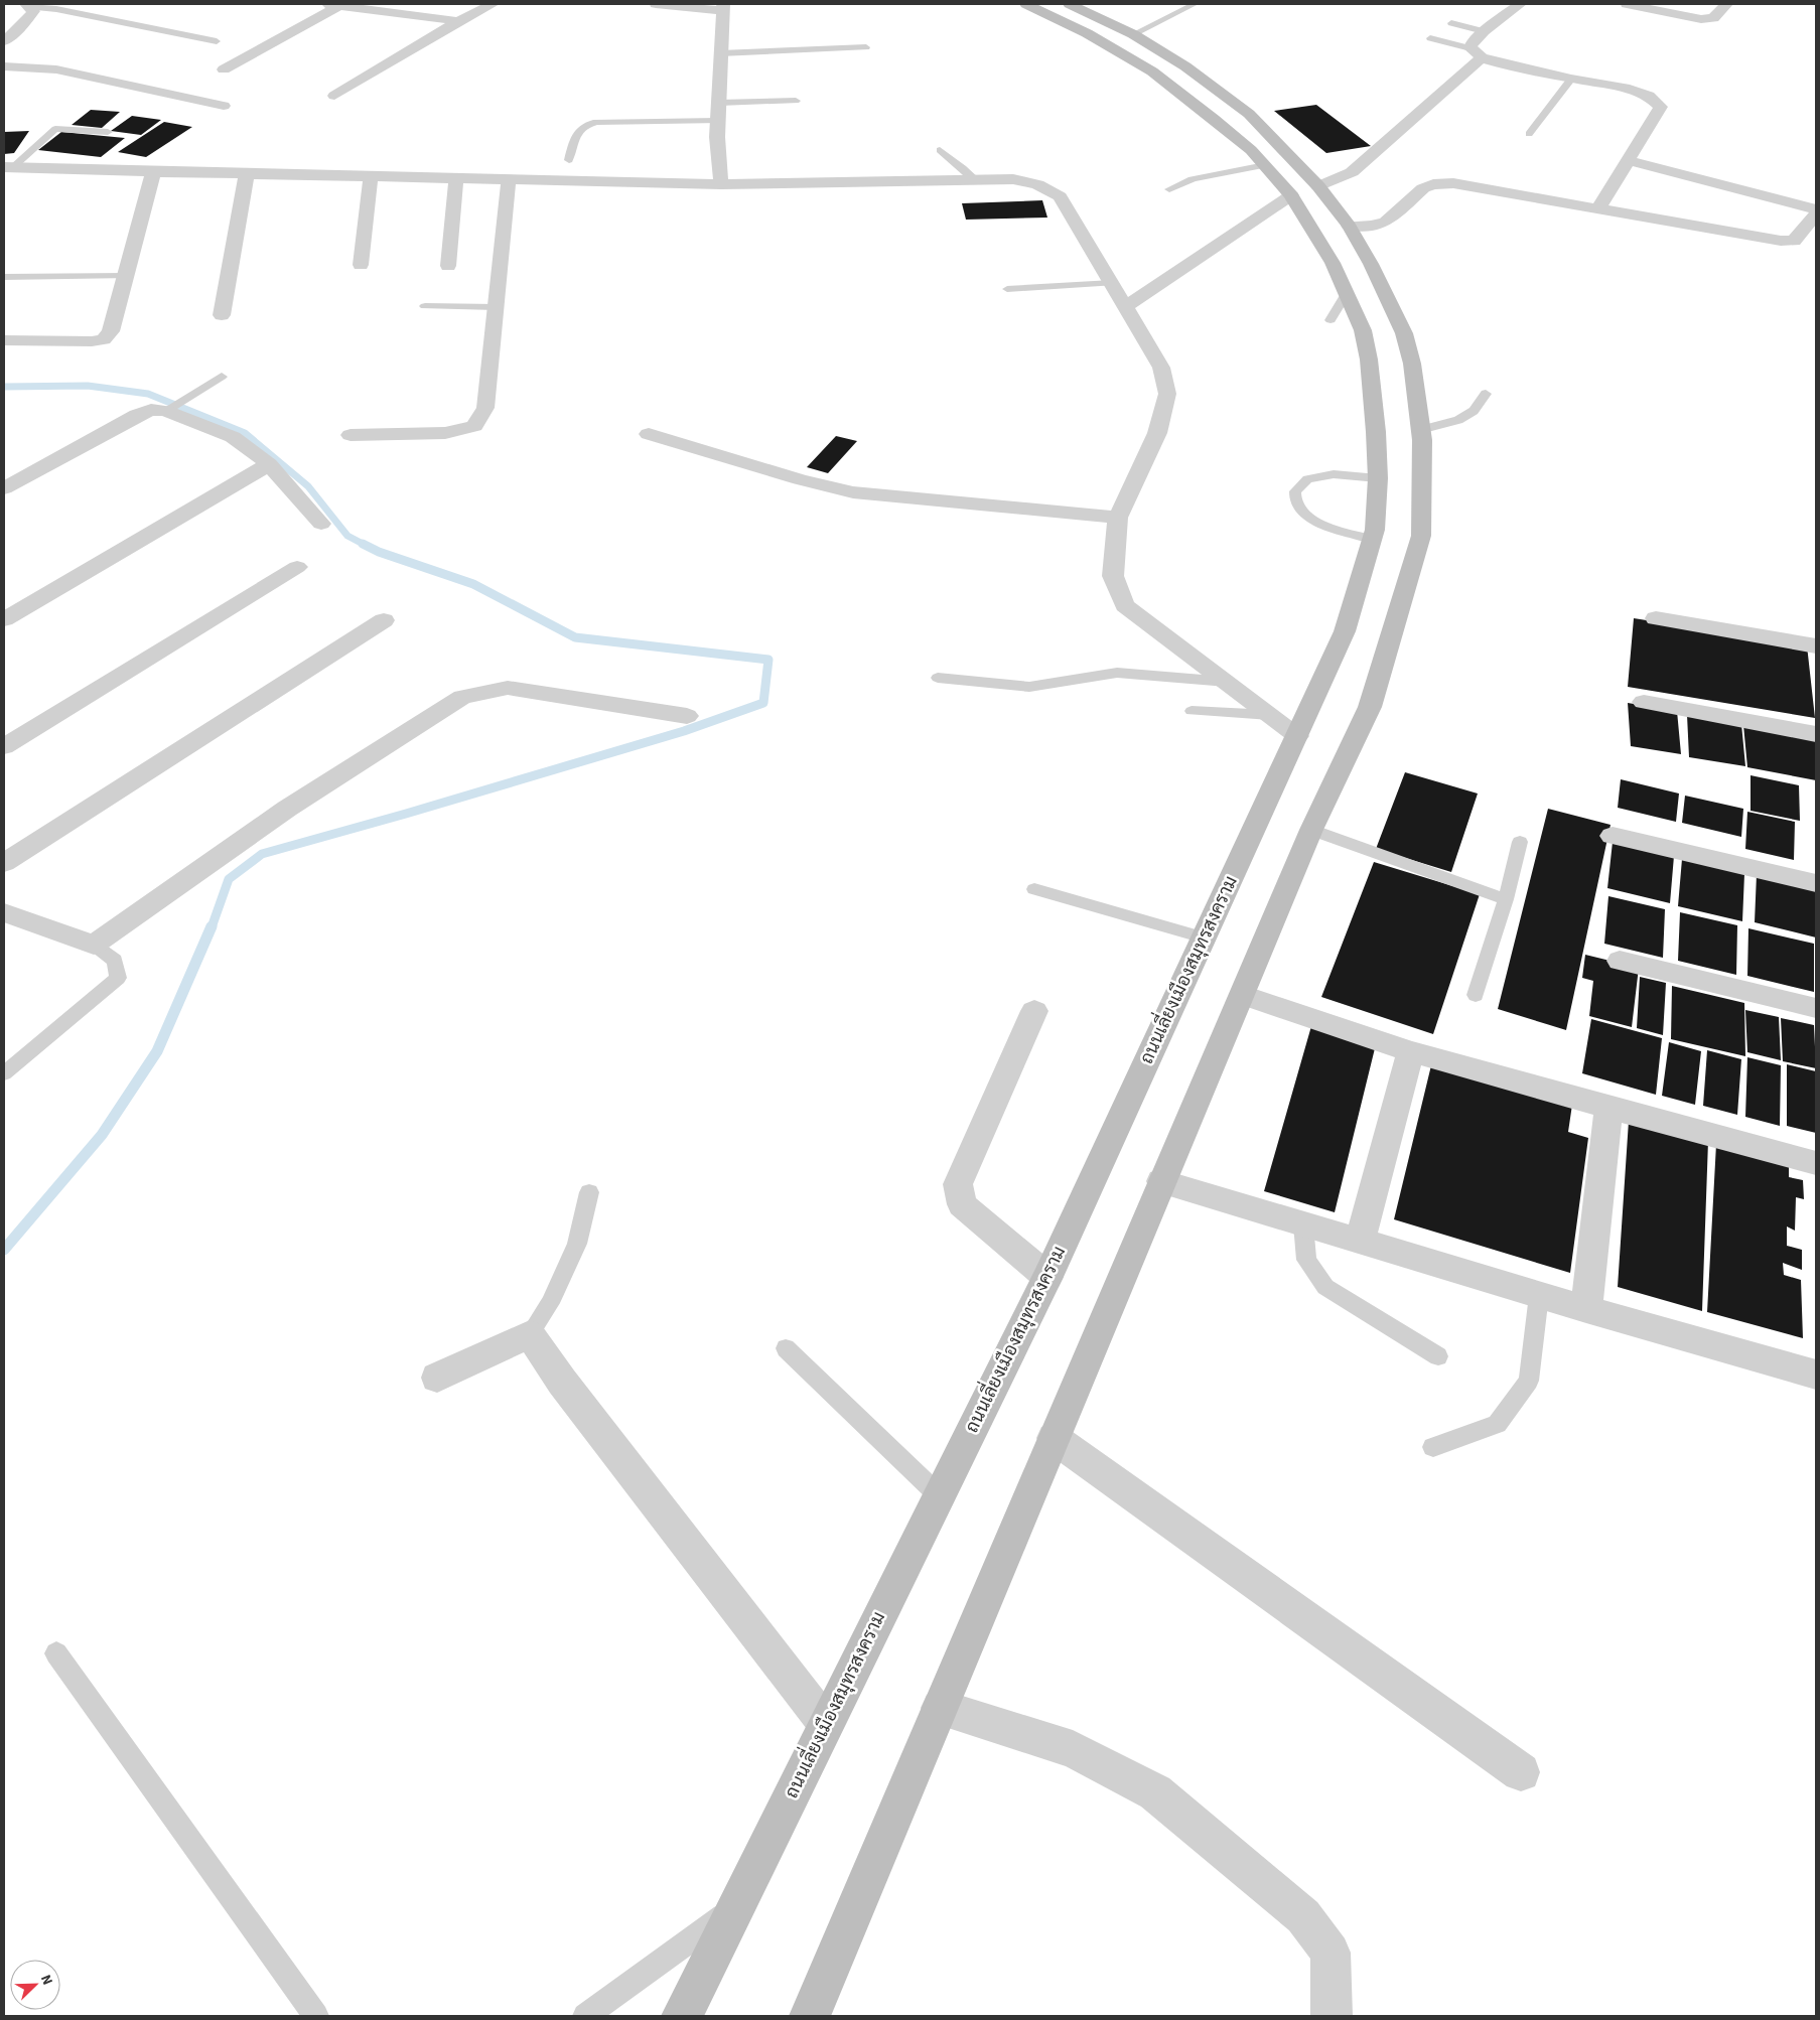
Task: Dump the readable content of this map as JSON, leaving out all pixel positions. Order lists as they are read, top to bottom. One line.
{"streets":{"main road":["ถนนเลี่ยงเมืองสมุทรสงคราม"]},"north":"top right"}
